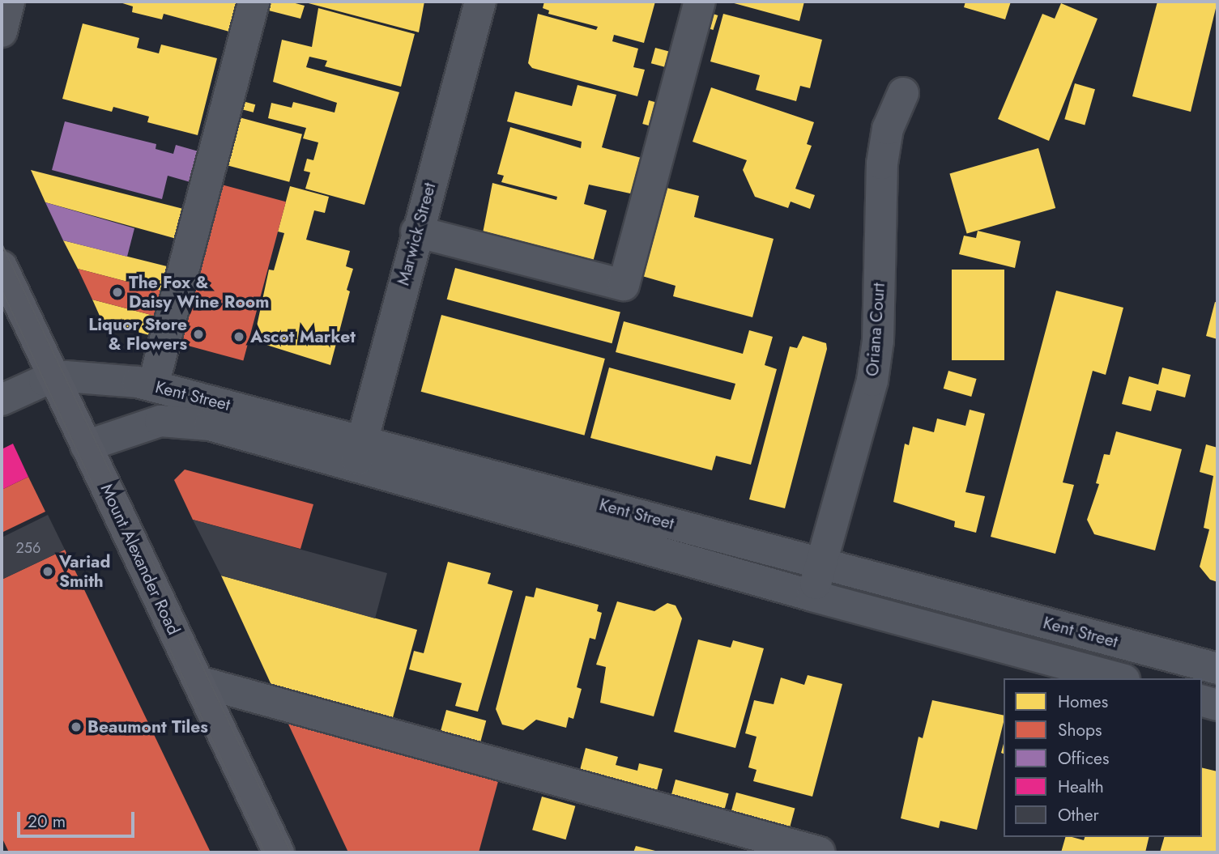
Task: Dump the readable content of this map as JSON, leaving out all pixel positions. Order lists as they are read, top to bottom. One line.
{"streets":{"main road":["Mount Alexander Road"],"street":["Marwick Street","Oriana Court","Kent Street"]},"crossings":[["Marwick Street","Kent Street"],["Oriana Court","Kent Street"],["Kent Street","Mount Alexander Road"]],"places":["The Fox & Daisy Wine Room","Liquor Store & Flowers","Ascot Market","Variad Smith","Beaumont Tiles"],"house_numbers":["256"],"legend":["Homes","Shops","Offices","Health","Other"],"scale_bar":"20 m"}
